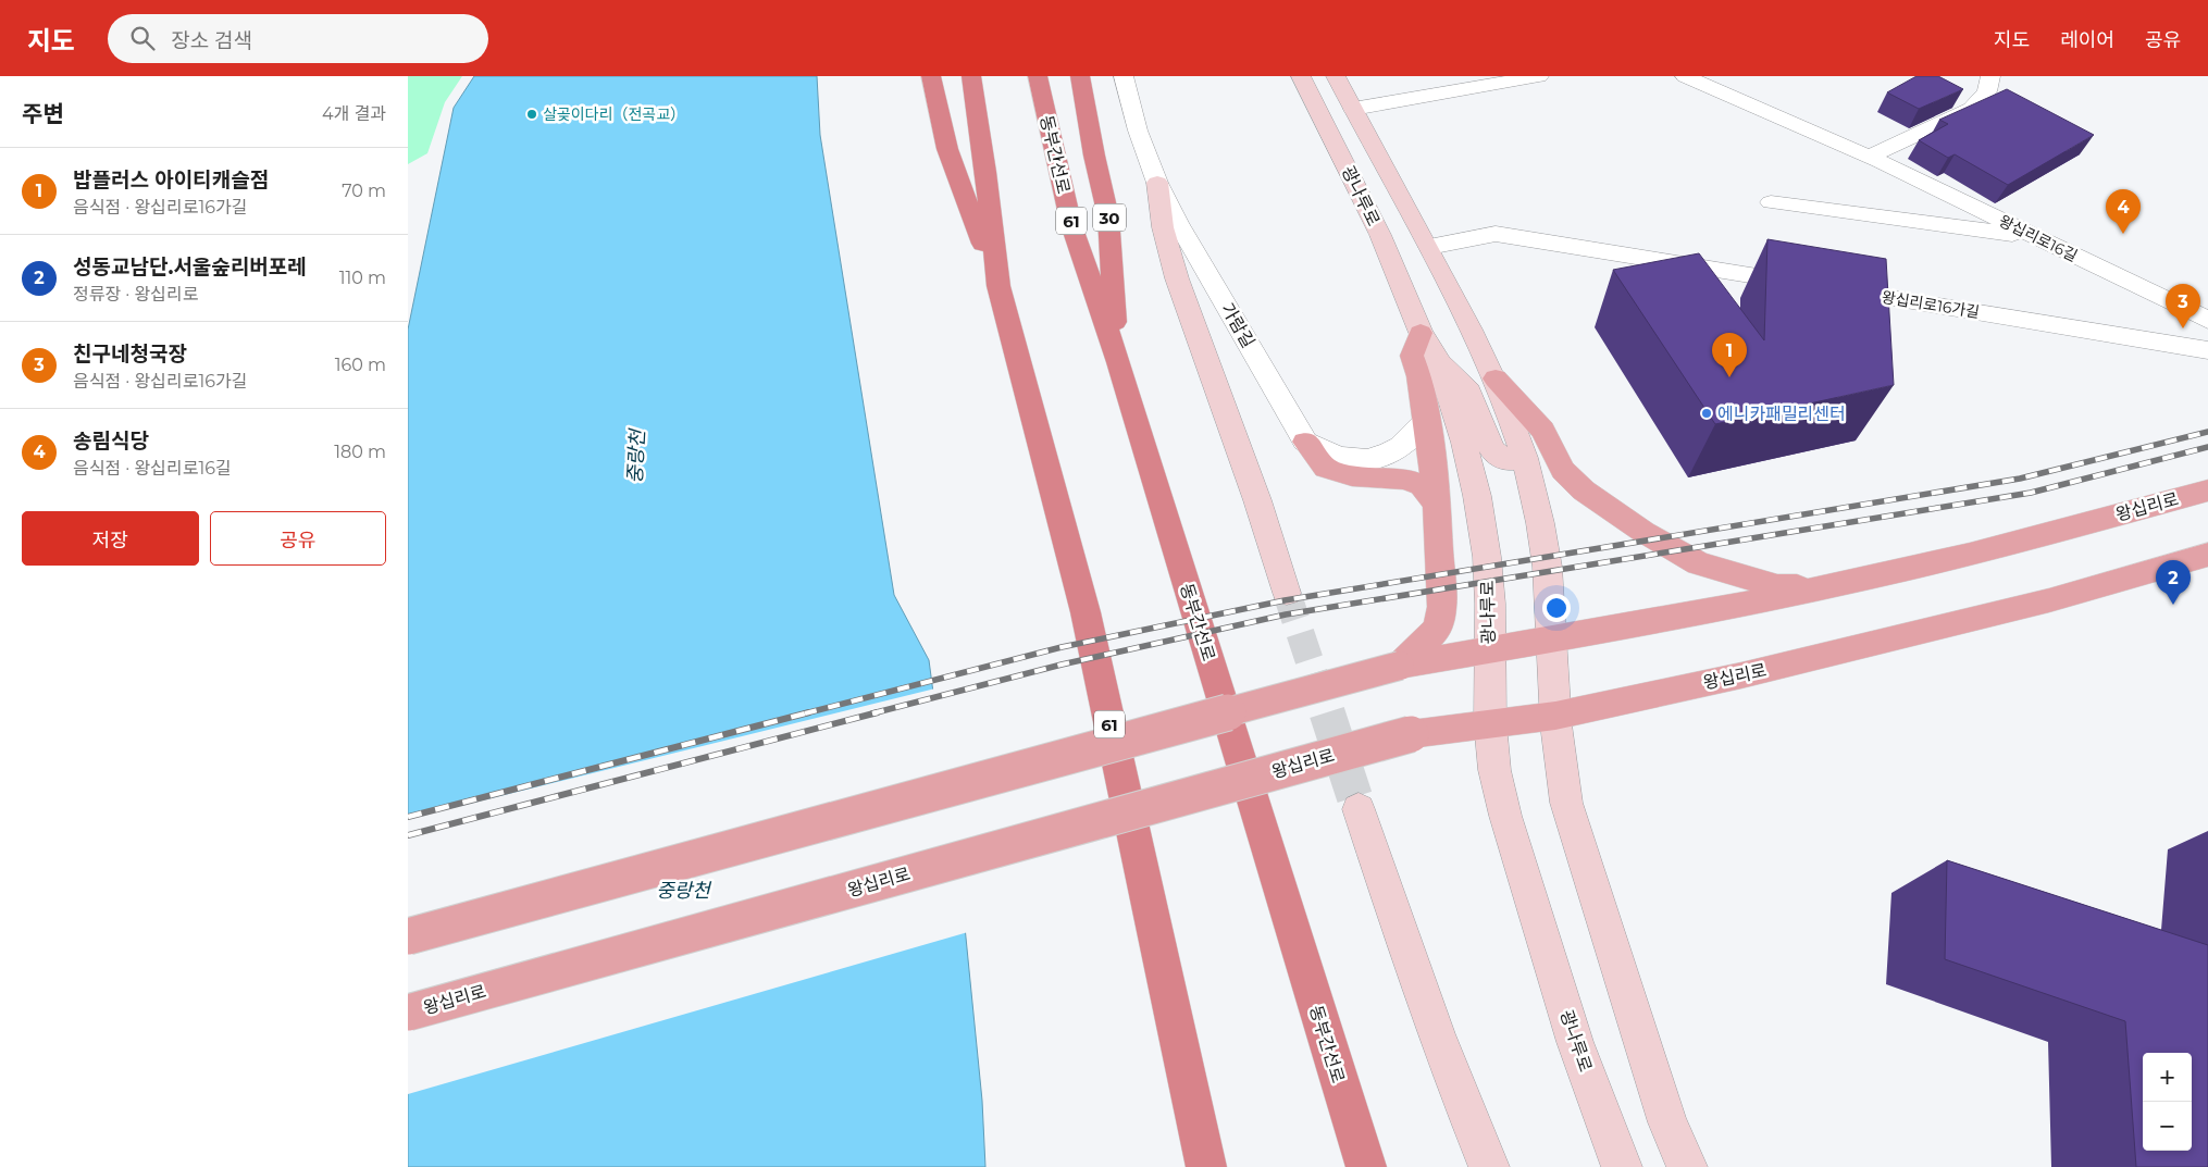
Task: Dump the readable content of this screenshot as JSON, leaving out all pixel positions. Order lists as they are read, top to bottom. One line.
{"streets":{"highway":["동부간선로","30","61"],"main road":["광나루로","왕십리로"],"street":["왕십리로16길","왕십리로16가길","가람길"]},"crossings":[["동부간선로","30"],["광나루로","왕십리로16가길"],["광나루로","왕십리로"]],"water":["중랑천"],"places":["살곶이다리（전곡교）","에니카패밀리센터"],"page":{"header":"지도","search":"장소 검색","nav":["지도","레이어","공유"],"heading":["주변","4개 결과"],"list":[{"mark":"1","name":"밥플러스 아이티캐슬점","note":"음식점 · 왕십리로16가길","value":"70 m"},{"mark":"2","name":"성동교남단.서울숲리버포레","note":"정류장 · 왕십리로","value":"110 m"},{"mark":"3","name":"친구네청국장","note":"음식점 · 왕십리로16가길","value":"160 m"},{"mark":"4","name":"송림식당","note":"음식점 · 왕십리로16길","value":"180 m"}],"pins":["4","3","1","2"],"buttons":["저장","공유"],"map_buttons":["+","−"]}}
